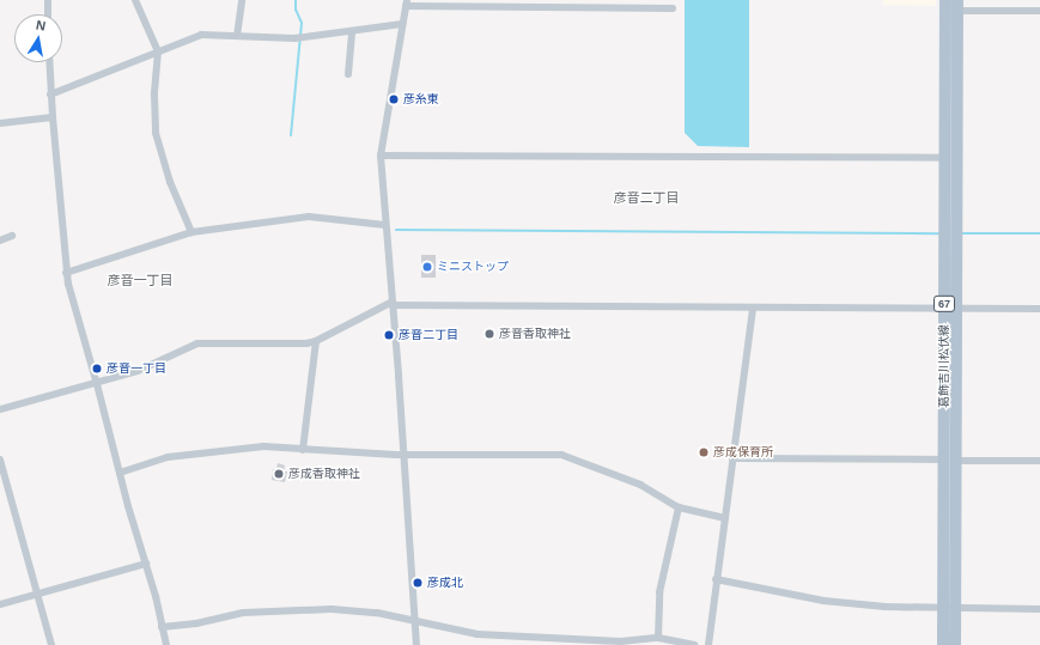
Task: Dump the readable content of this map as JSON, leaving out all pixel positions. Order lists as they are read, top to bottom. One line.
{"streets":{"main road":["67","葛飾吉川松伏線"]},"districts":["彦音二丁目","彦音一丁目"],"places":["彦糸東","ミニストップ","彦音香取神社","彦音二丁目","彦音一丁目","彦成保育所","彦成香取神社","彦成北"],"north":"top"}
